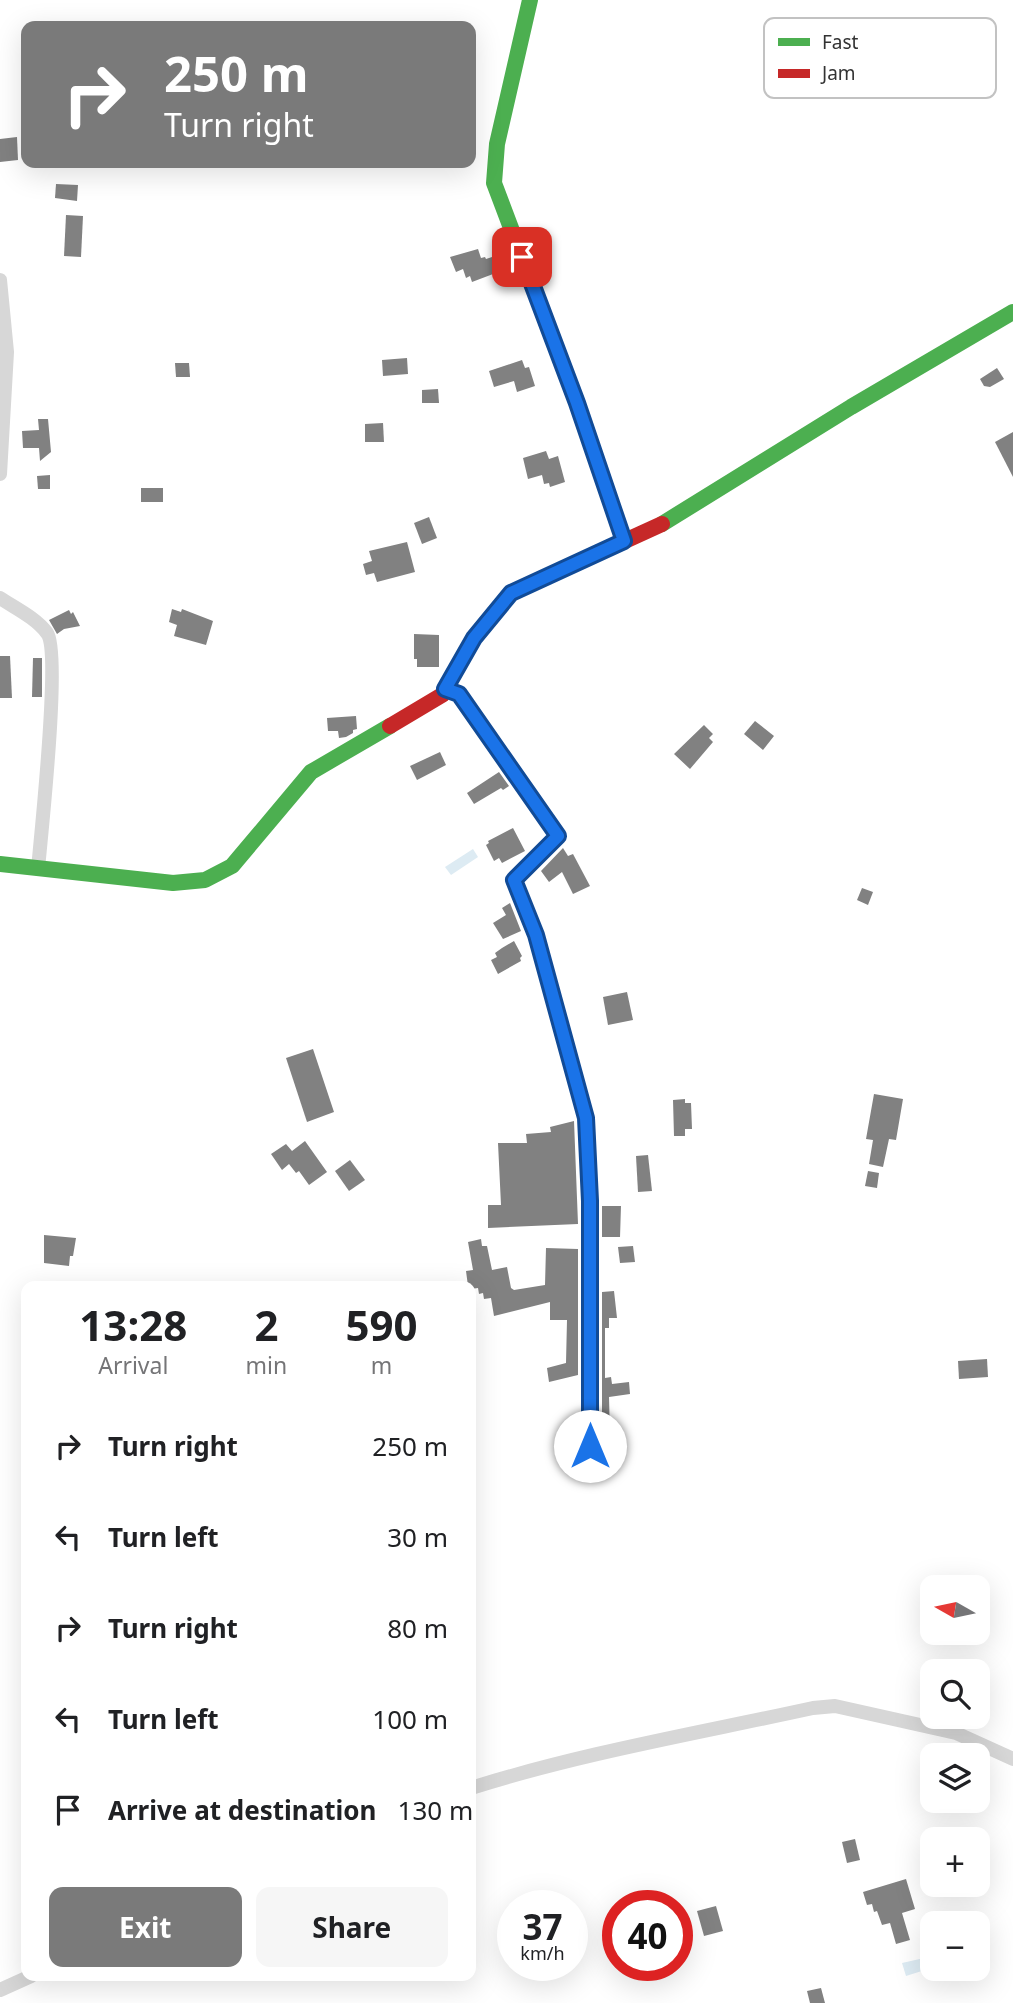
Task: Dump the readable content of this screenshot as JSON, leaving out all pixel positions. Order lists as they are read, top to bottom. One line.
{"legend":["Fast","Jam"],"north":"left","page":{"turn":["250 m","Turn right"],"eta":["13:28","Arrival","2","min","590","m"],"list":[{"name":"Turn right","value":"250 m"},{"name":"Turn left","value":"30 m"},{"name":"Turn right","value":"80 m"},{"name":"Turn left","value":"100 m"},{"name":"Arrive at destination","value":"130 m"}],"map_buttons":["+","−"],"buttons":["Exit","Share"],"speed":"37 km/h","limit":"40"}}
